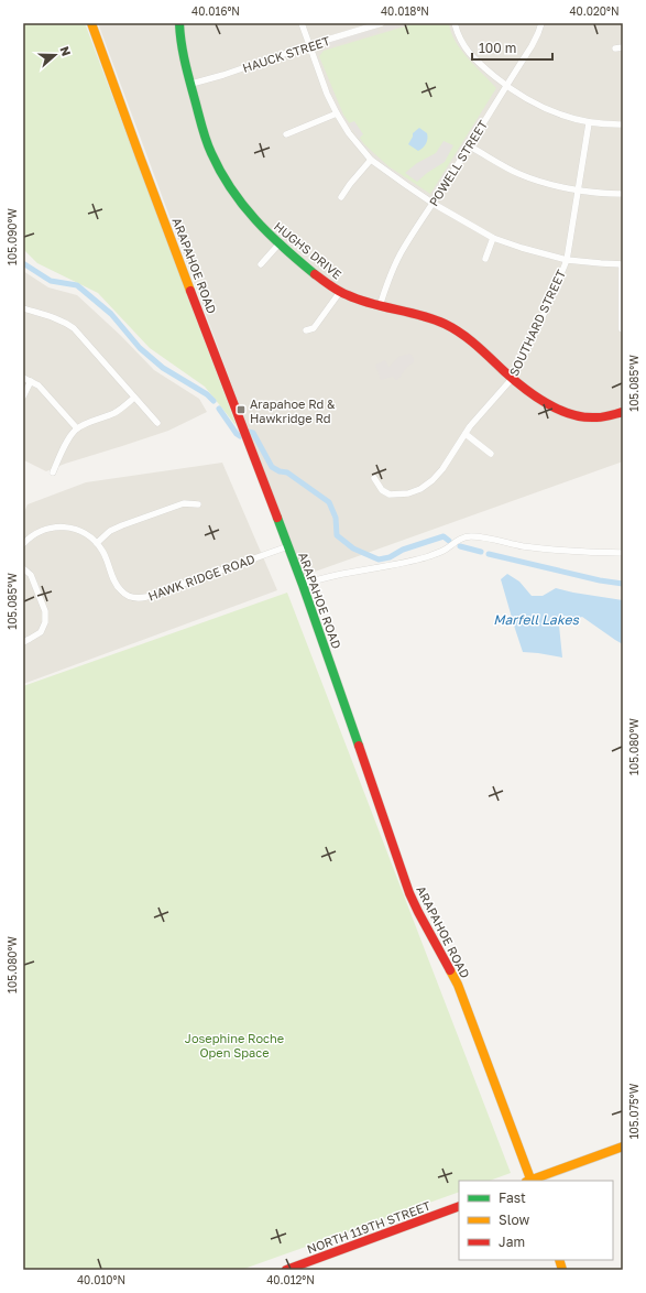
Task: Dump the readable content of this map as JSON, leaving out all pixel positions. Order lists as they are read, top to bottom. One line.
{"streets":{"main road":["HUGHS DRIVE","ARAPAHOE ROAD","NORTH 119TH STREET"],"street":["HAUCK STREET","POWELL STREET","SOUTHARD STREET","HAWK RIDGE ROAD"]},"crossings":[["HAUCK STREET","HUGHS DRIVE"],["POWELL STREET","HUGHS DRIVE"],["HUGHS DRIVE","SOUTHARD STREET"],["ARAPAHOE ROAD","HAWK RIDGE ROAD"]],"water":["Marfell Lakes"],"parks":["Josephine Roche Open Space"],"places":{"transit":["Arapahoe Rd & Hawkridge Rd"]},"legend":["Fast","Slow","Jam"],"scale_bar":"100 m","north":"right","coordinates":["40.016°N","40.018°N","40.020°N","105.090°W","105.085°W","105.080°W","105.075°W","40.010°N","40.012°N"]}
